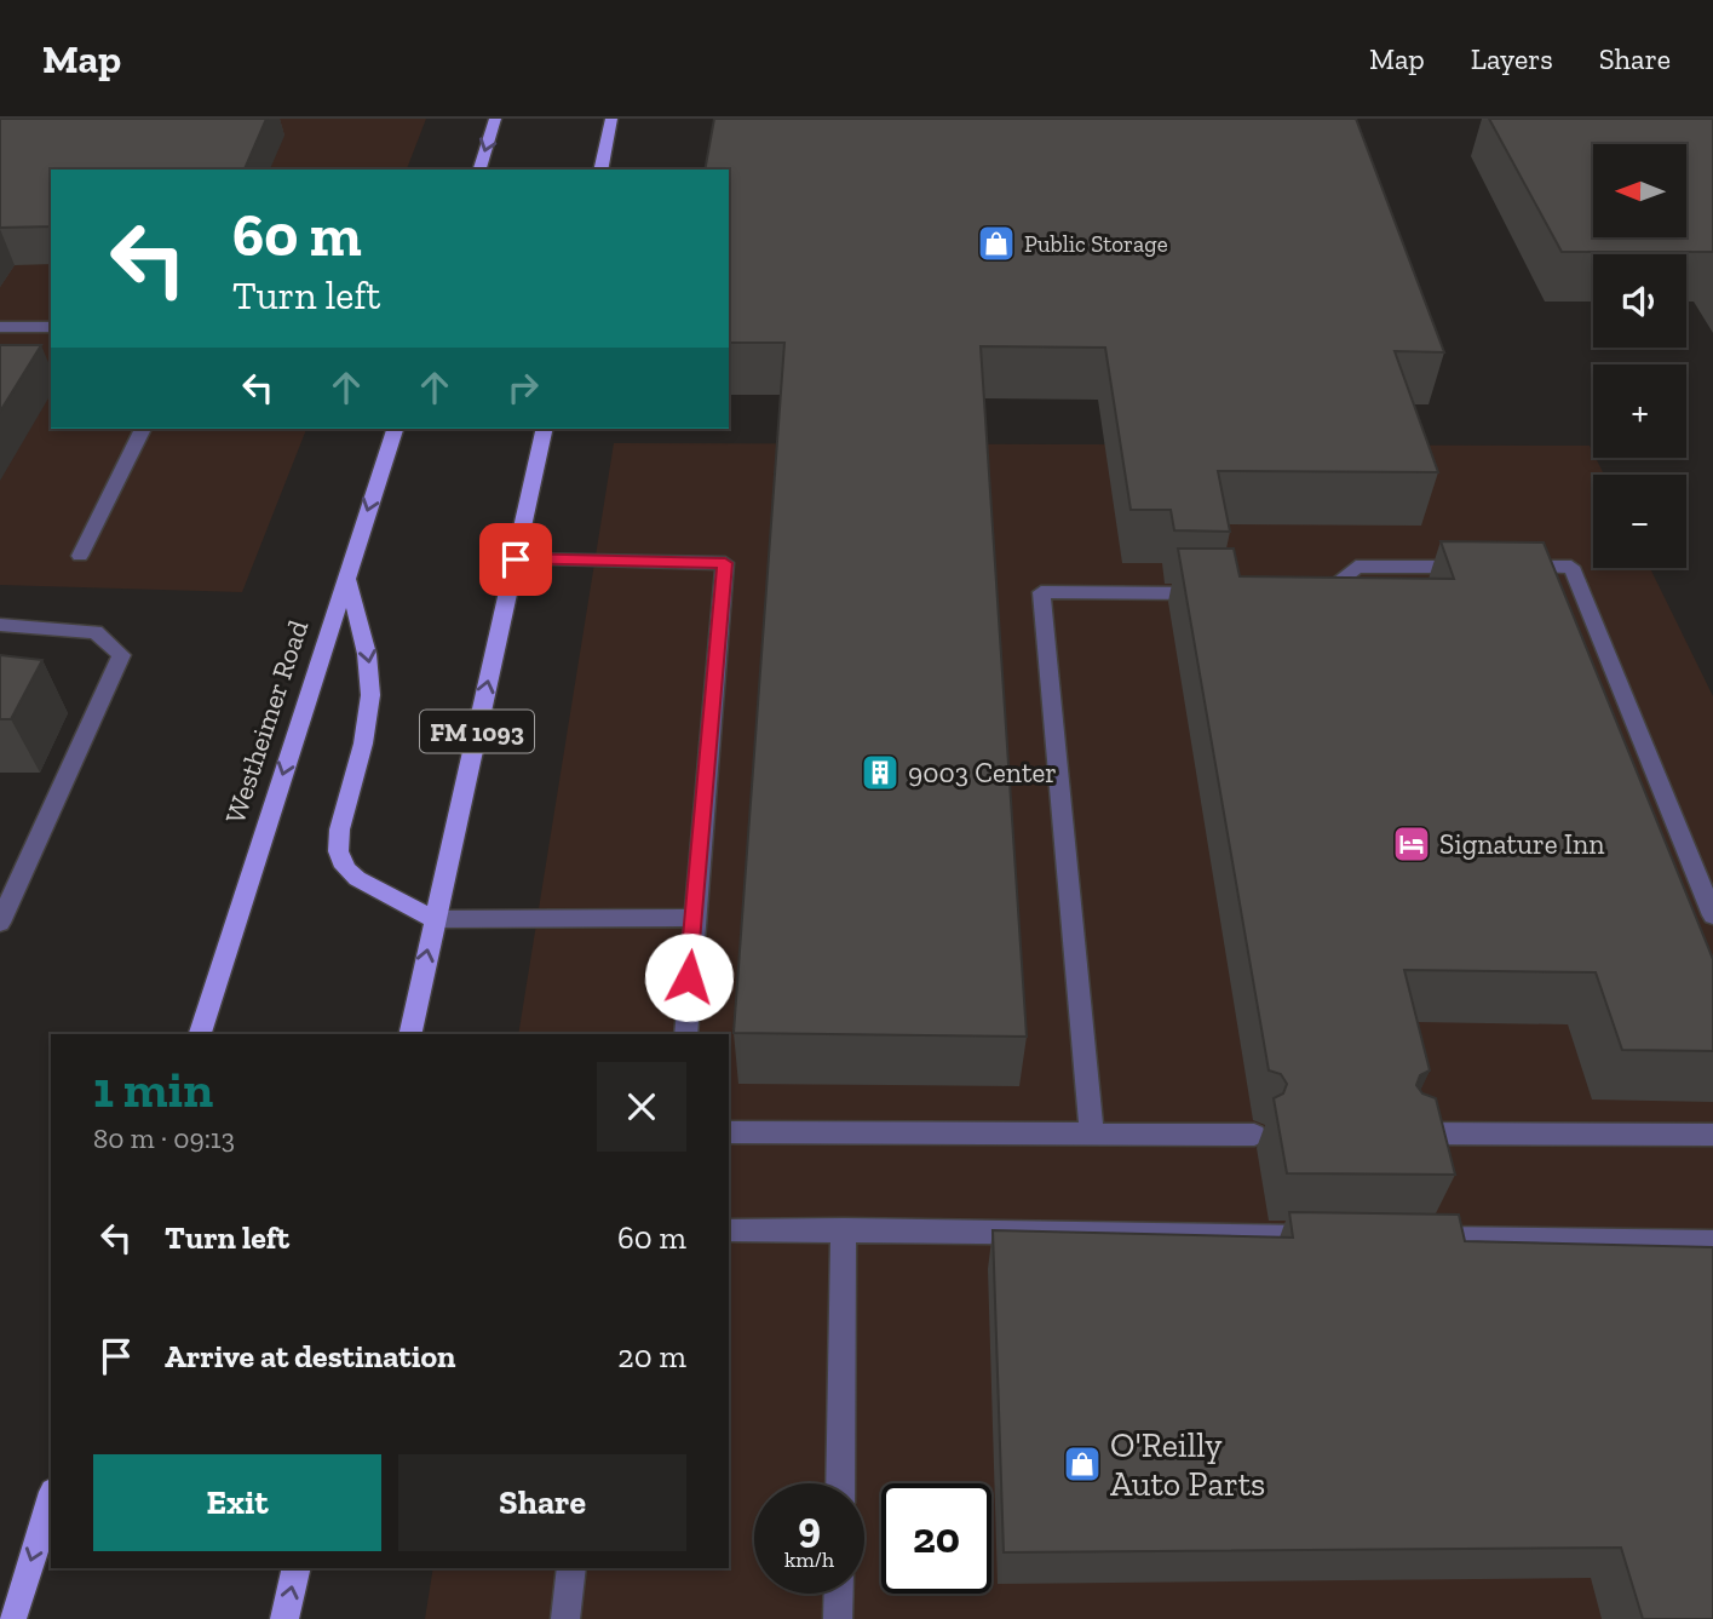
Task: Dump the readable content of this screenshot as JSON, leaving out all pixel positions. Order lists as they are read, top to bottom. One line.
{"streets":{"main road":["Westheimer Road","FM 1093"]},"places":{"shop":["Public Storage","O'Reilly Auto Parts"],"building":["9003 Center"],"hotel":["Signature Inn"]},"north":"left","page":{"header":"Map","nav":["Map","Layers","Share"],"map_buttons":["+","−"],"turn":["60 m","Turn left"],"heading":["1 min","80 m · 09:13"],"list":[{"name":"Turn left","value":"60 m"},{"name":"Arrive at destination","value":"20 m"}],"buttons":["Exit","Share"],"speed":"9 km/h","limit":"20"}}
